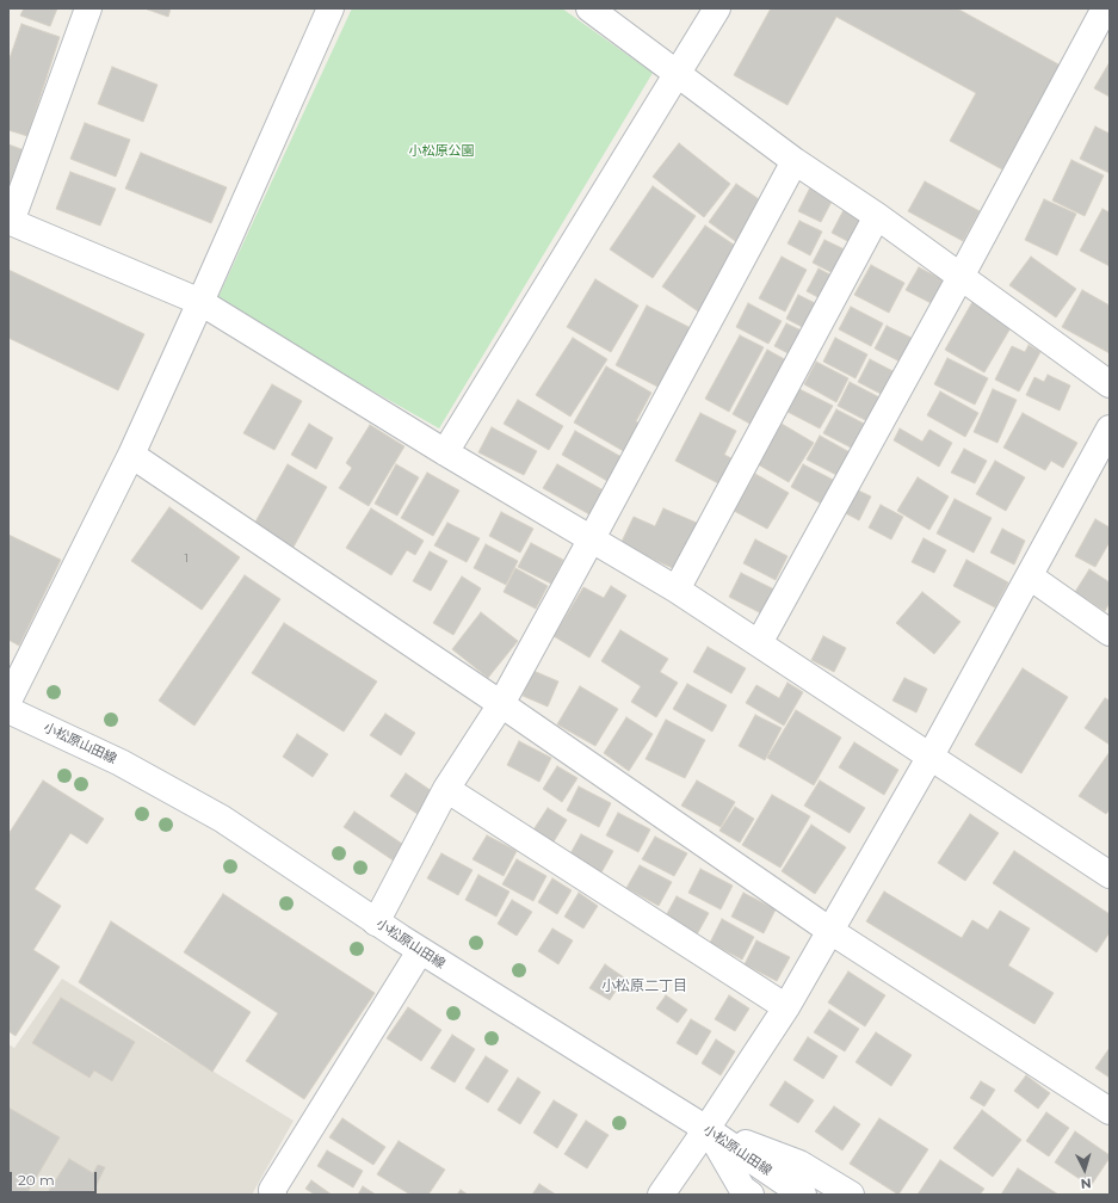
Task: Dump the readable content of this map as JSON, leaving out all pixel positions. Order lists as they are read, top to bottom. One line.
{"streets":{"street":["小松原山田線"]},"districts":["小松原二丁目"],"parks":["小松原公園"],"house_numbers":["1"],"scale_bar":"20 m","north":"bottom"}
